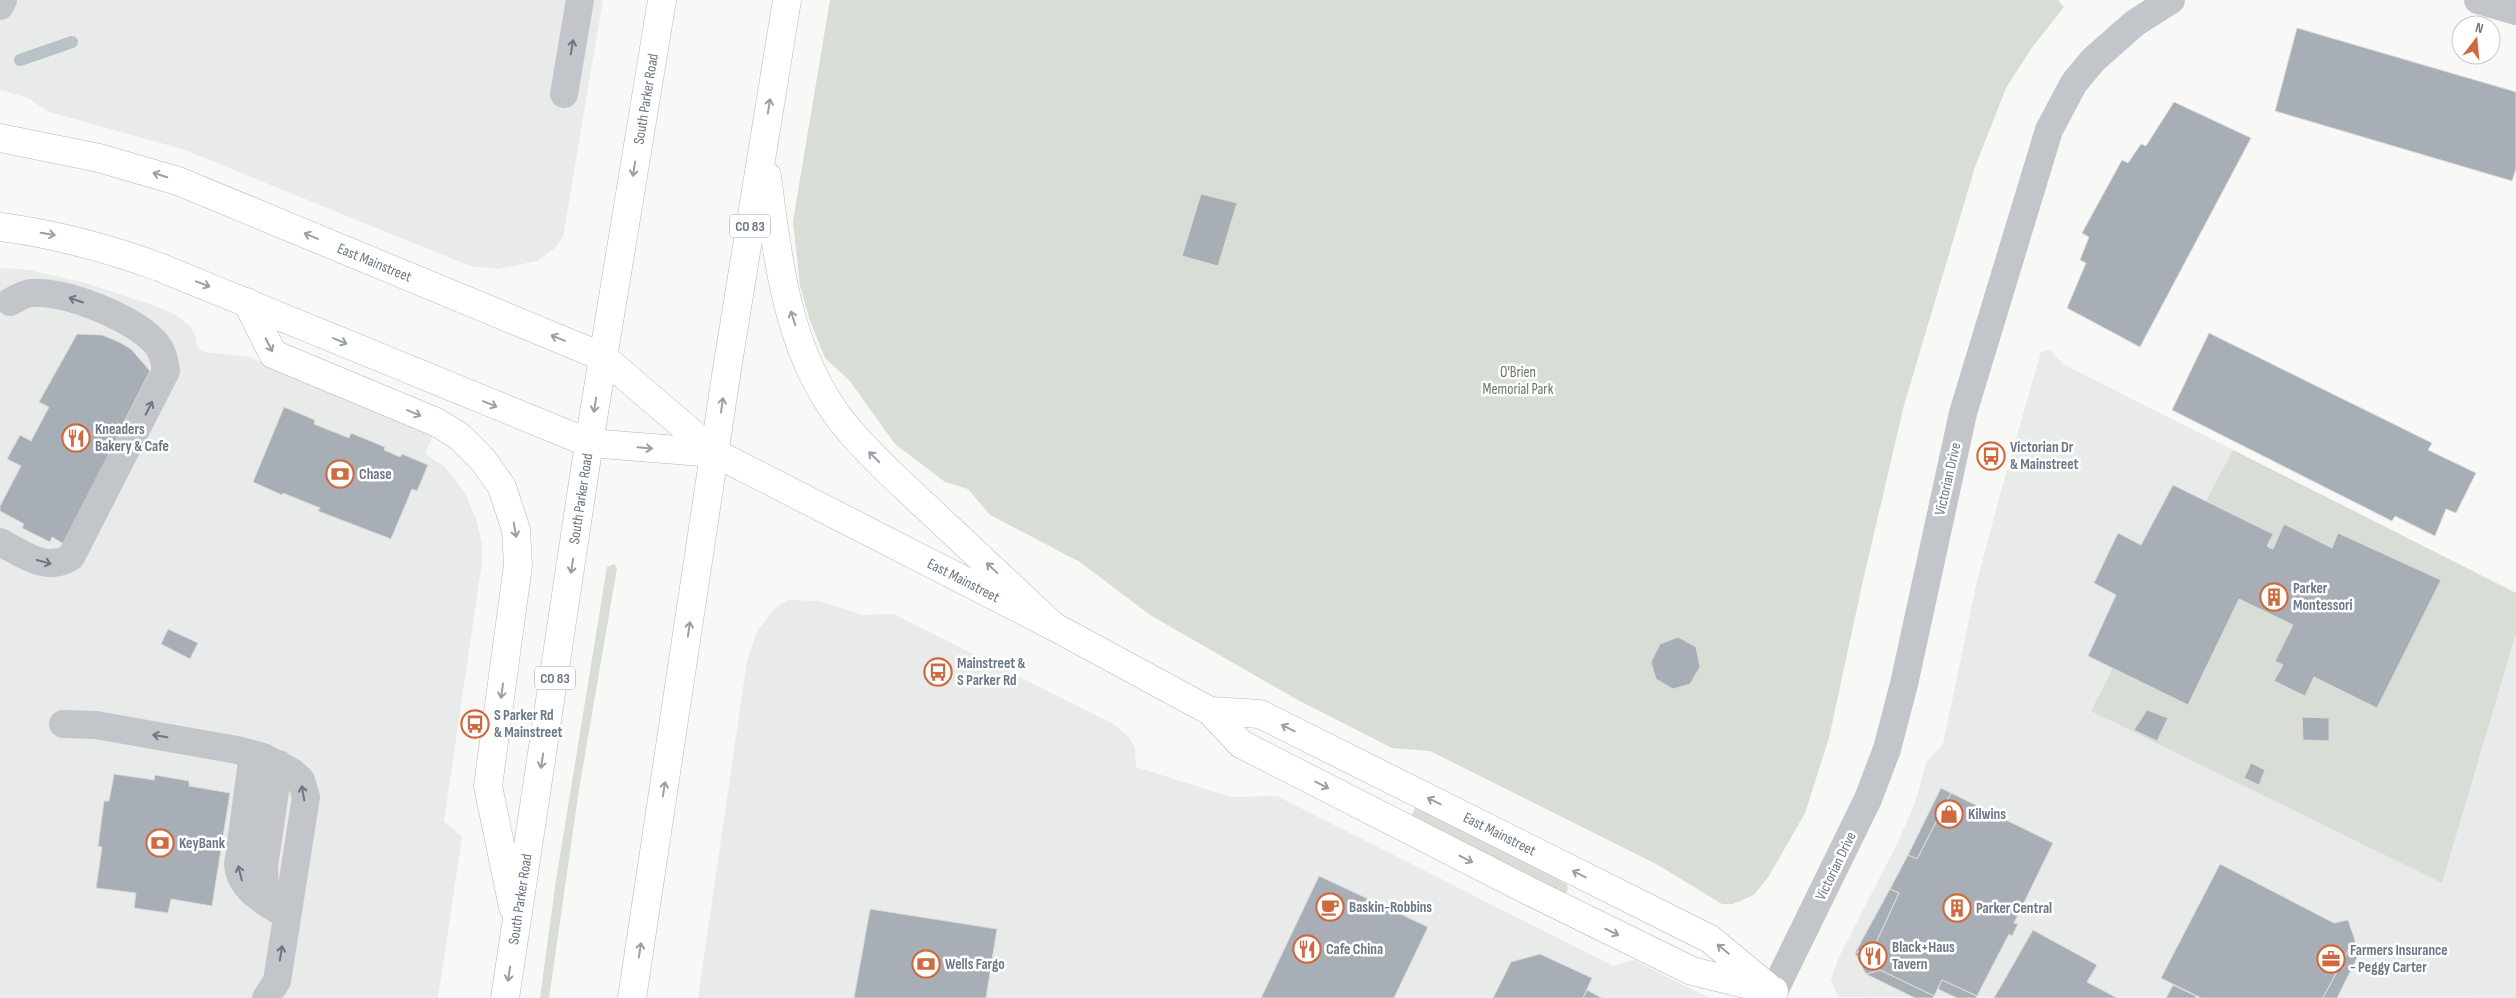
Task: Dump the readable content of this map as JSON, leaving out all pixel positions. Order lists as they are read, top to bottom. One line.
{"streets":{"main road":["South Parker Road","CO 83","East Mainstreet"],"street":["Victorian Drive"]},"crossings":[["South Parker Road","East Mainstreet"],["CO 83","East Mainstreet"],["East Mainstreet","Victorian Drive"]],"parks":["O'Brien Memorial Park"],"places":{"restaurant":["Kneaders Bakery & Cafe","Cafe China","Black+Haus Tavern"],"bus stop":["Victorian Dr & Mainstreet","Mainstreet & S Parker Rd","S Parker Rd & Mainstreet"],"bank":["Chase","KeyBank","Wells Fargo"],"building":["Parker Montessori","Parker Central"],"shop":["Kilwins"],"cafe":["Baskin-Robbins"],"office":["Farmers Insurance - Peggy Carter"]},"north":"top"}
